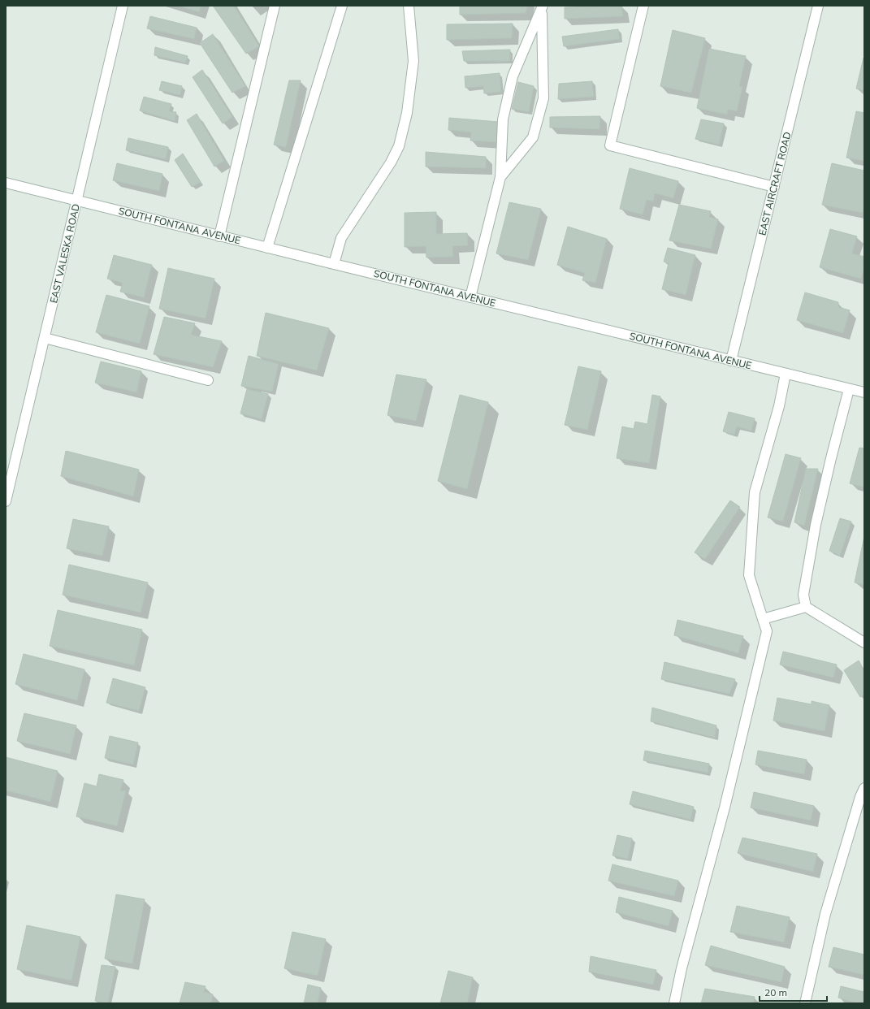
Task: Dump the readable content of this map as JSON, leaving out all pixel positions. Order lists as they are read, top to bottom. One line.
{"streets":{"street":["EAST AIRCRAFT ROAD","SOUTH FONTANA AVENUE","EAST VALESKA ROAD"]},"crossings":[["EAST AIRCRAFT ROAD","SOUTH FONTANA AVENUE"],["SOUTH FONTANA AVENUE","EAST VALESKA ROAD"]],"scale_bar":"20 m"}
